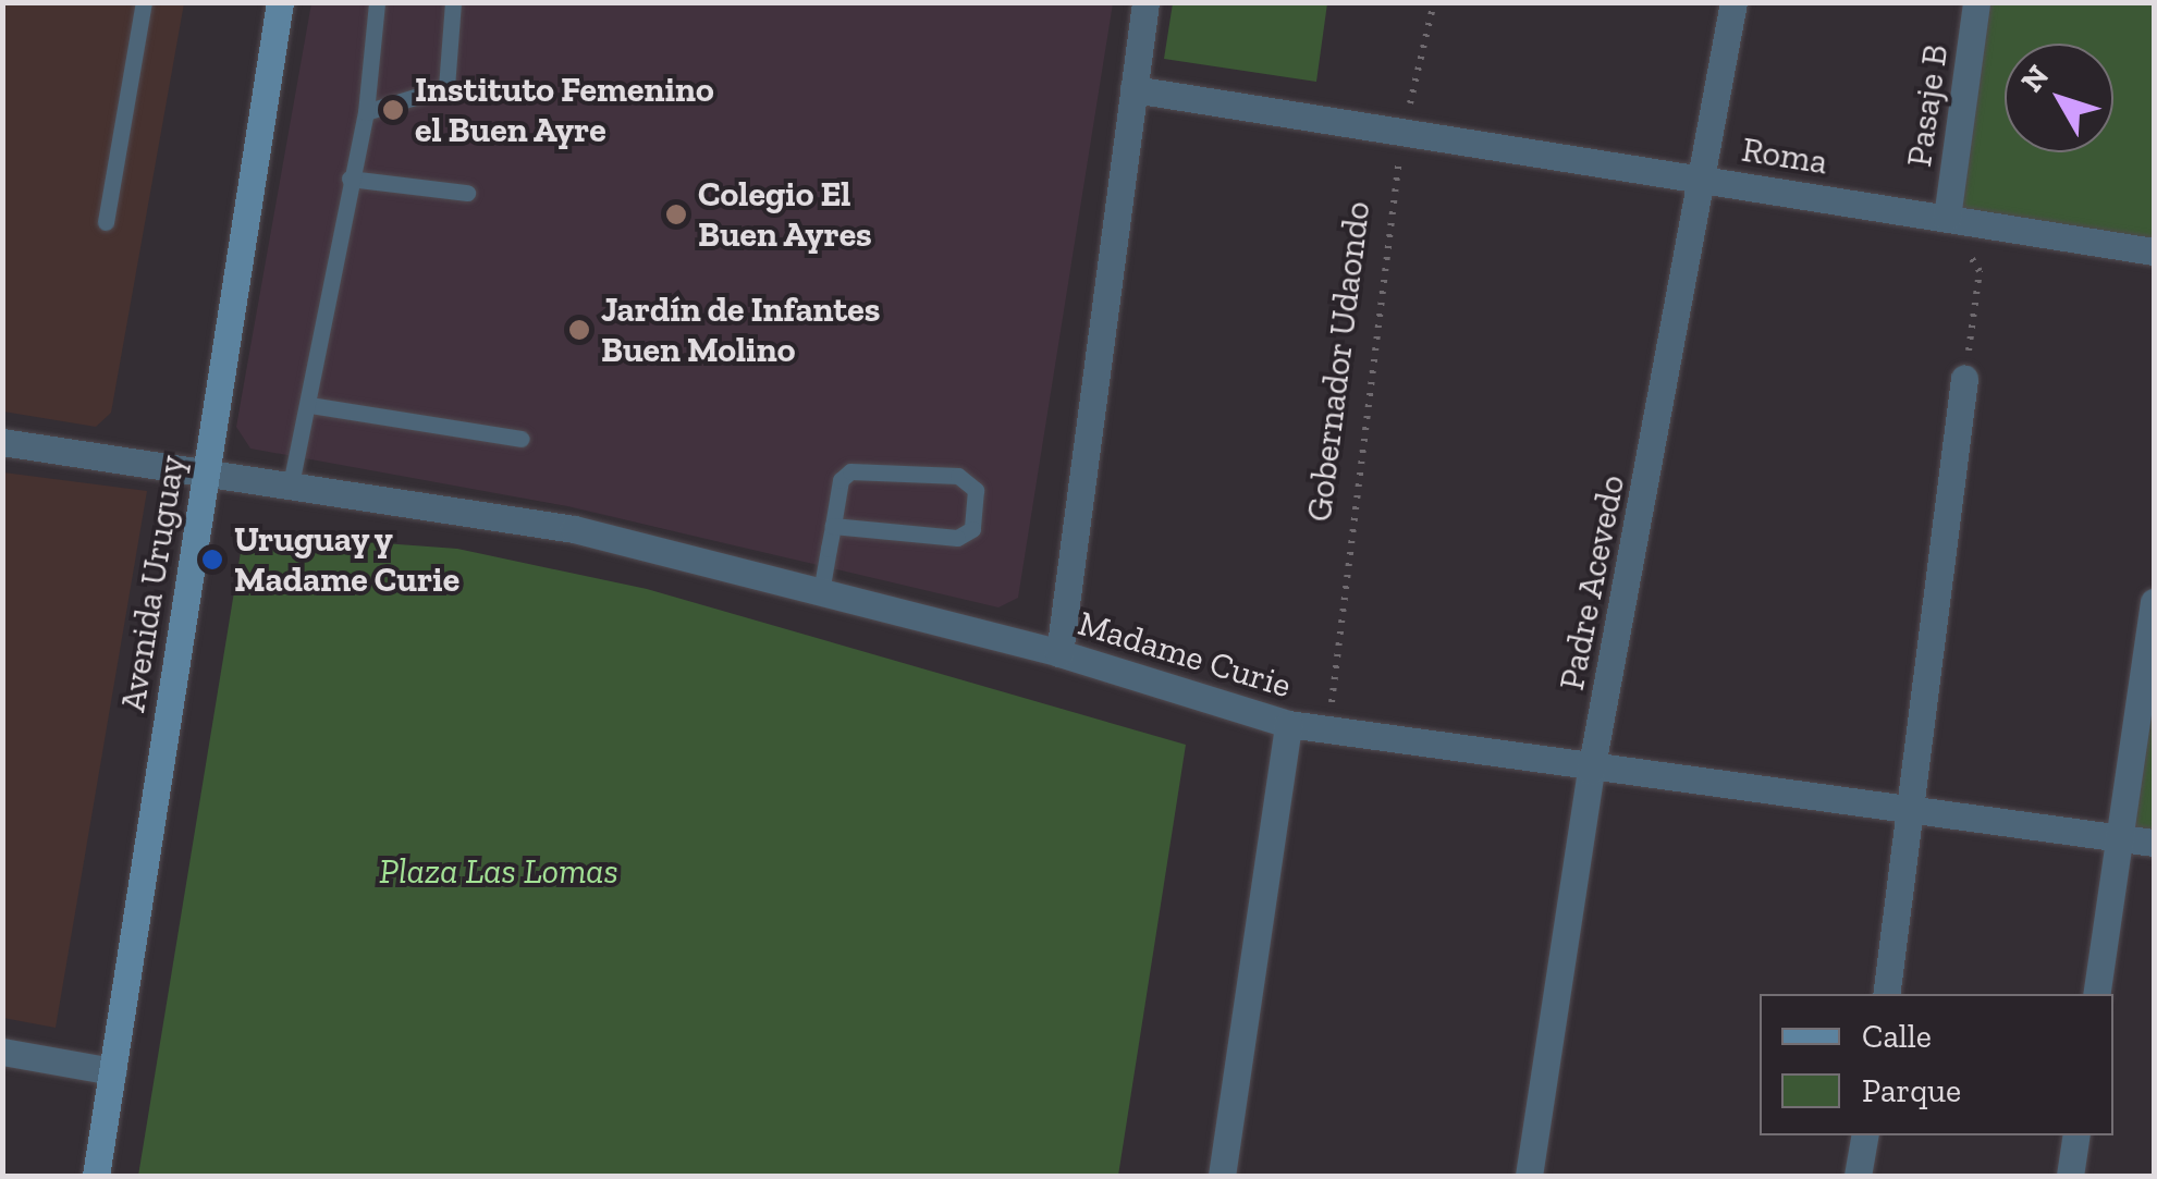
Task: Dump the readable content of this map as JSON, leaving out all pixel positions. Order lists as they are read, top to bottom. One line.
{"streets":{"main road":["Avenida Uruguay"],"street":["Pasaje B","Roma","Padre Acevedo","Madame Curie"],"path":["Gobernador Udaondo"]},"crossings":[["Pasaje B","Roma"],["Roma","Gobernador Udaondo"],["Roma","Padre Acevedo"],["Gobernador Udaondo","Madame Curie"],["Padre Acevedo","Madame Curie"],["Avenida Uruguay","Madame Curie"]],"parks":["Plaza Las Lomas"],"places":["Instituto Femenino el Buen Ayre","Colegio El Buen Ayres","Jardín de Infantes Buen Molino","Uruguay y Madame Curie"],"legend":["Calle","Parque"],"north":"top left"}
